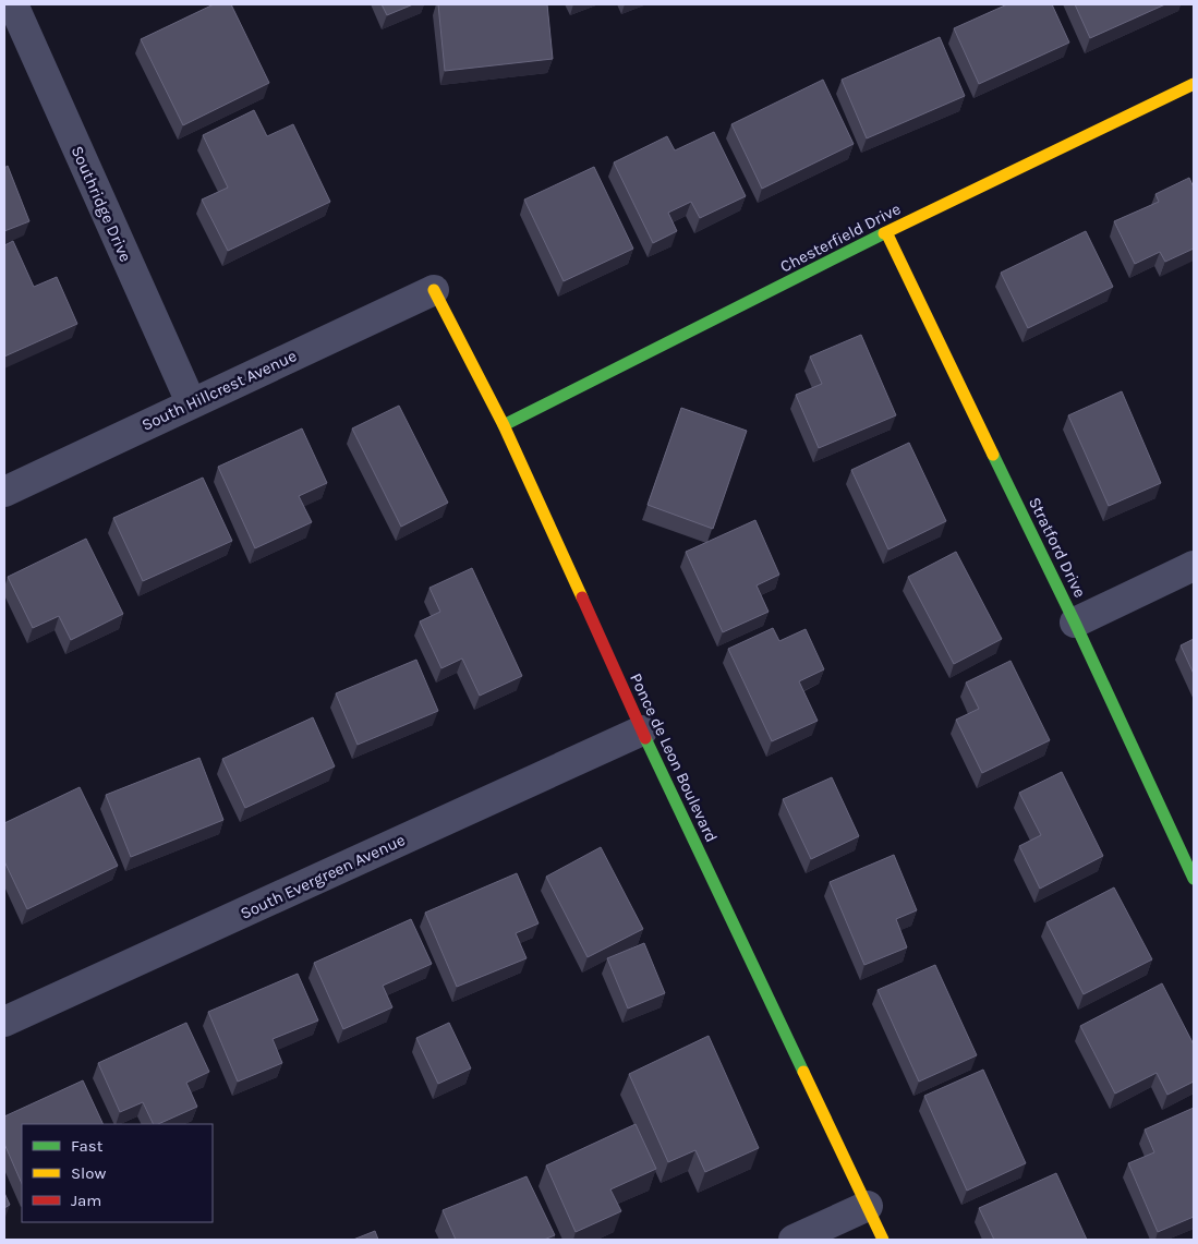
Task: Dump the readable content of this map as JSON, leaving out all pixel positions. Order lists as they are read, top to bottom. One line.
{"streets":{"street":["Southridge Drive","Chesterfield Drive","South Hillcrest Avenue","Stratford Drive","Ponce de Leon Boulevard","South Evergreen Avenue"]},"crossings":[["Southridge Drive","South Hillcrest Avenue"],["Chesterfield Drive","Stratford Drive"],["Chesterfield Drive","Ponce de Leon Boulevard"],["South Hillcrest Avenue","Ponce de Leon Boulevard"],["Ponce de Leon Boulevard","South Evergreen Avenue"]],"legend":["Fast","Slow","Jam"]}
